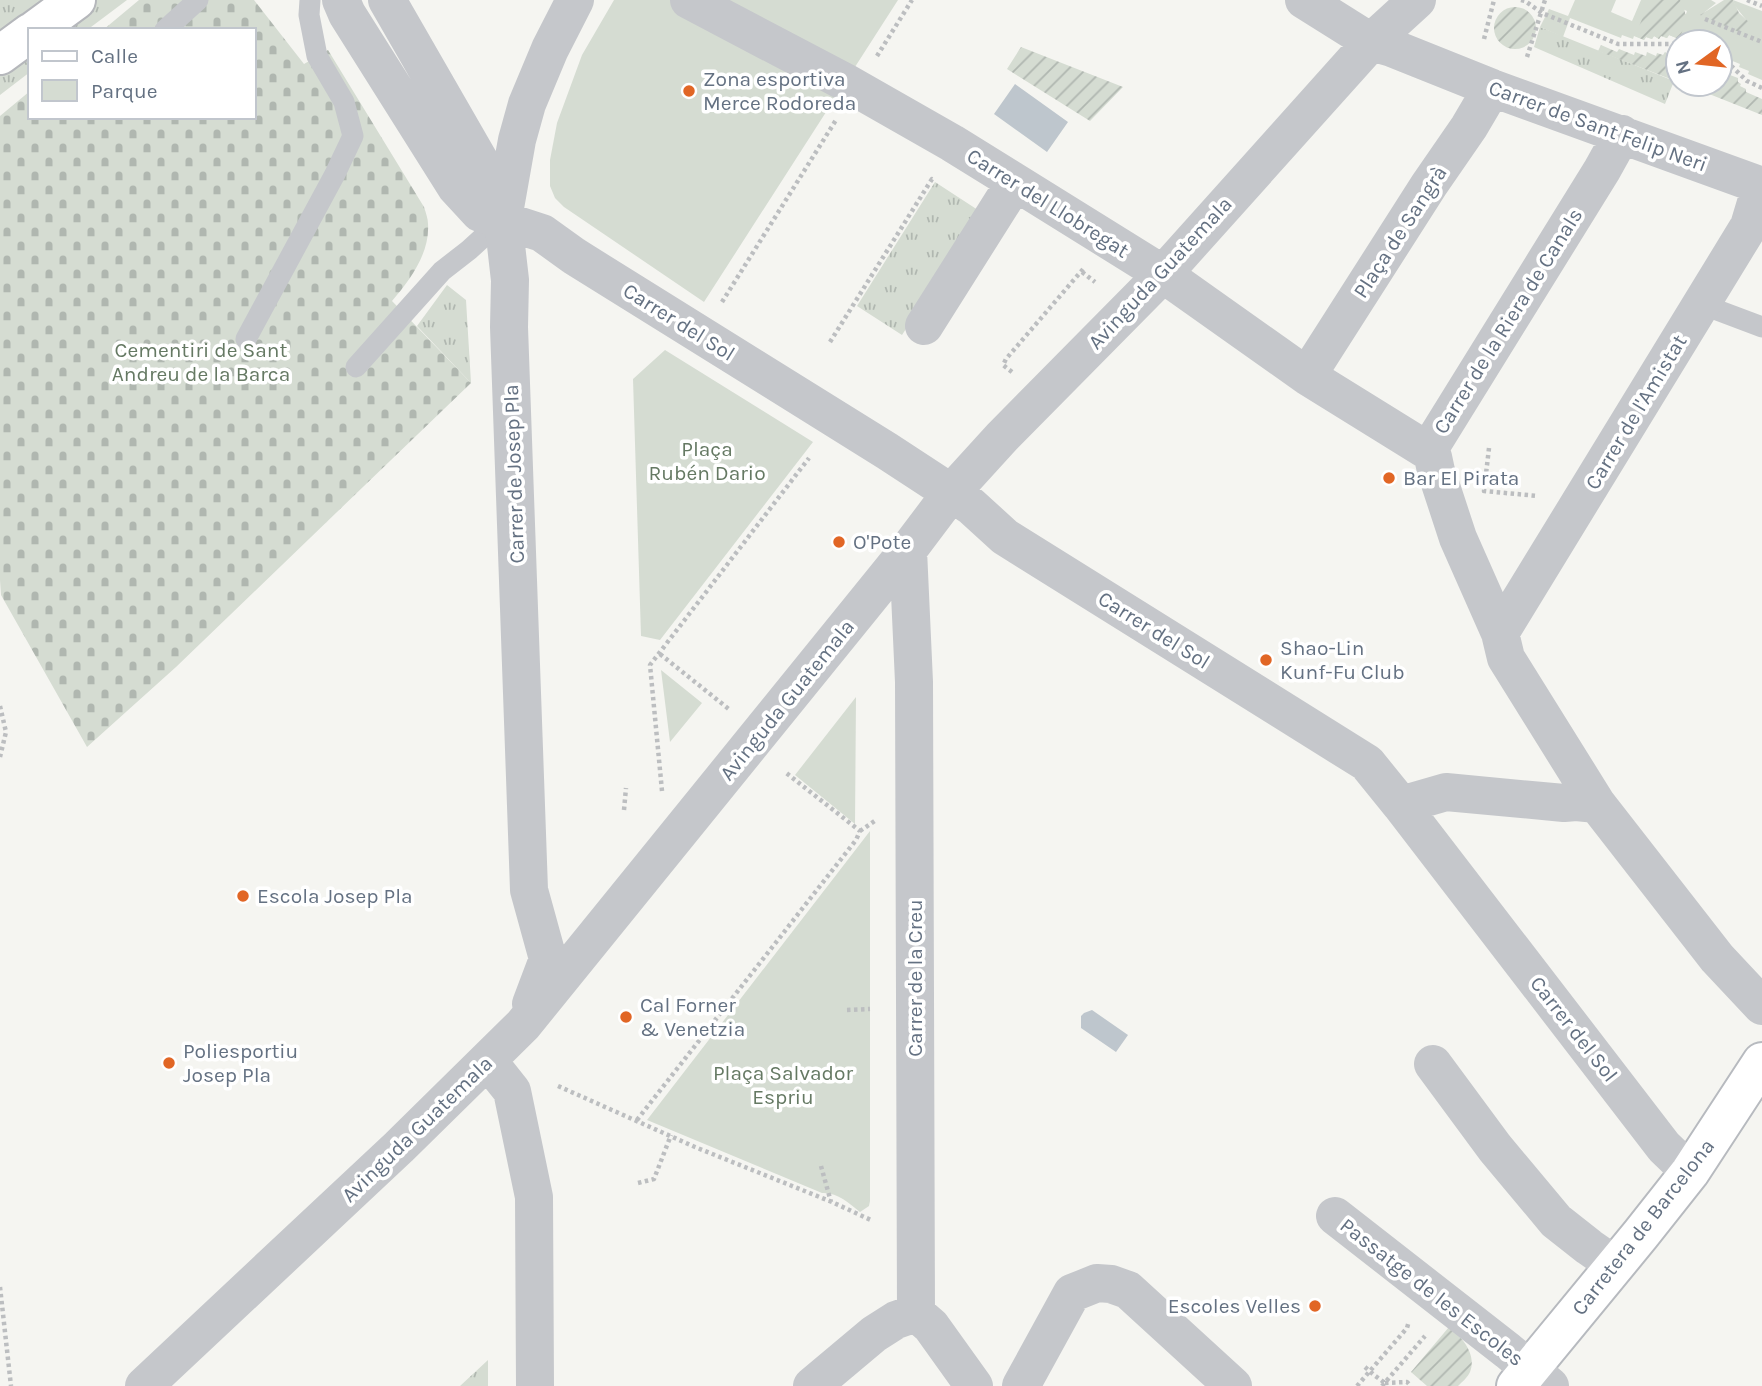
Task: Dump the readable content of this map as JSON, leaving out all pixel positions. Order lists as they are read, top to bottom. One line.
{"streets":{"main road":["Carretera de Barcelona"],"street":["Carrer de Sant Felip Neri","Carrer del Llobregat","Plaça de Sangrà","Avinguda Guatemala","Carrer de la Riera de Canals","Carrer del Sol","Carrer de l'Amistat","Carrer de Josep Pla","Carrer de la Creu","Passatge de les Escoles"]},"crossings":[["Carrer de Sant Felip Neri","Plaça de Sangrà"],["Carrer de Sant Felip Neri","Avinguda Guatemala"],["Carrer de Sant Felip Neri","Carrer de la Riera de Canals"],["Carrer de Sant Felip Neri","Carrer de l'Amistat"],["Carrer del Llobregat","Plaça de Sangrà"],["Carrer del Llobregat","Avinguda Guatemala"],["Carrer del Llobregat","Carrer de la Riera de Canals"],["Avinguda Guatemala","Carrer del Sol"],["Avinguda Guatemala","Carrer de Josep Pla"],["Avinguda Guatemala","Carrer de la Creu"],["Carrer de la Riera de Canals","Carrer de l'Amistat"],["Carrer del Sol","Carrer de Josep Pla"],["Carrer del Sol","Carretera de Barcelona"],["Carretera de Barcelona","Passatge de les Escoles"]],"parks":["Cementiri de Sant Andreu de la Barca","Plaça Rubén Dario","Plaça Salvador Espriu"],"places":["Zona esportiva Merce Rodoreda","Bar El Pirata","O'Pote","Shao-Lin Kunf-Fu Club","Escola Josep Pla","Cal Forner & Venetzia","Poliesportiu Josep Pla","Escoles Velles"],"legend":["Calle","Parque"],"north":"left"}
